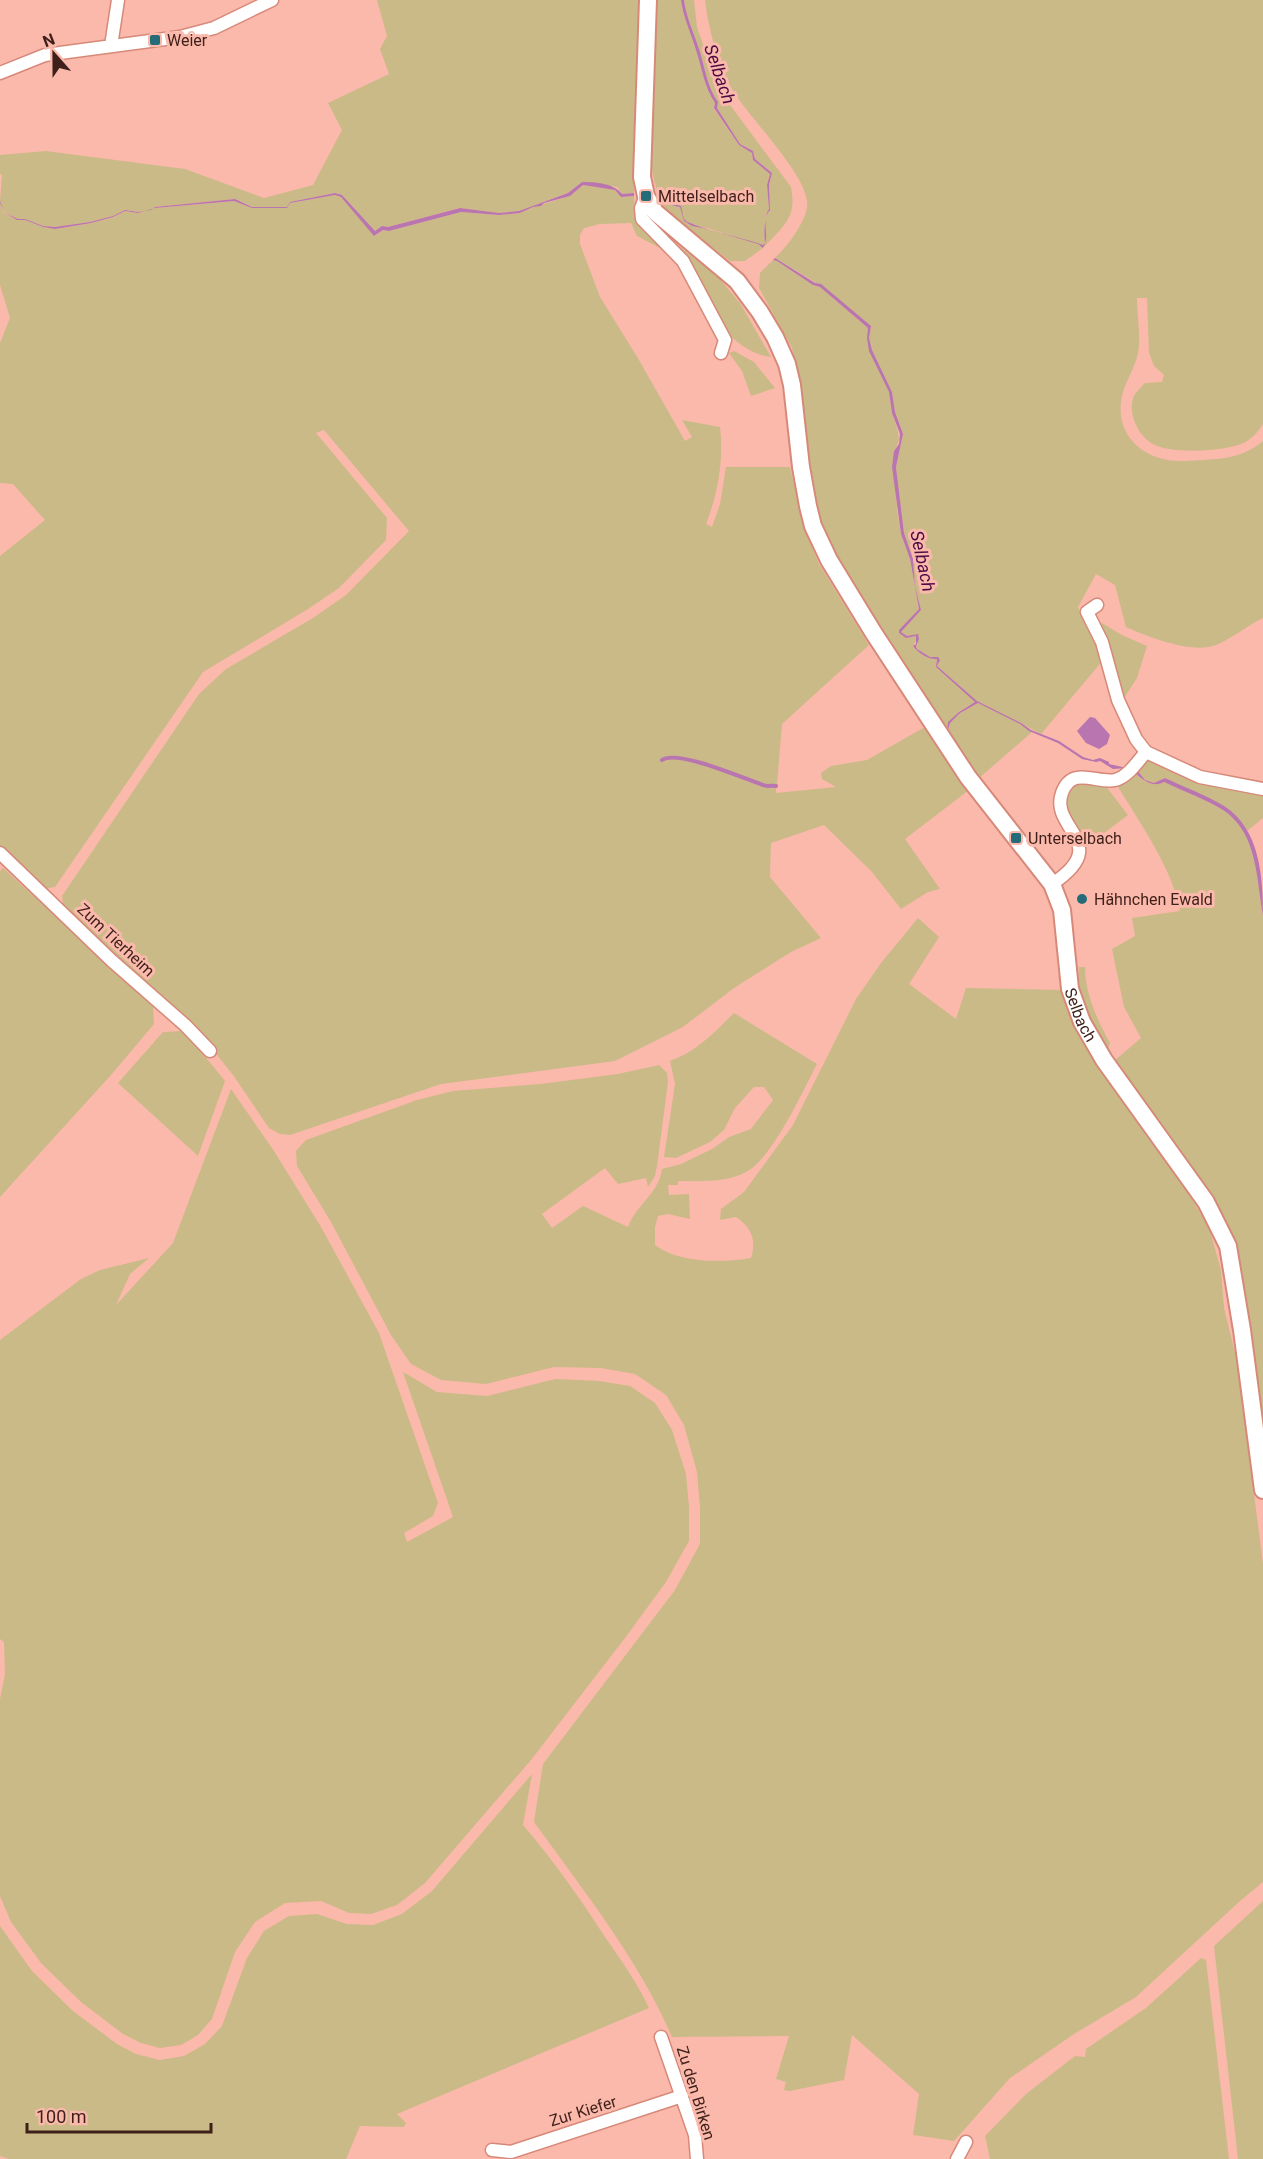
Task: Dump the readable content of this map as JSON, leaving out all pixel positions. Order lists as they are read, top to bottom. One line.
{"streets":{"street":["Zum Tierheim","Selbach","Zu den Birken","Zur Kiefer"]},"crossings":[["Zu den Birken","Zur Kiefer"]],"water":["Selbach"],"places":{"transit":["Weier","Mittelselbach","Unterselbach"],"other":["Hähnchen Ewald"]},"scale_bar":"100 m","north":"top"}
